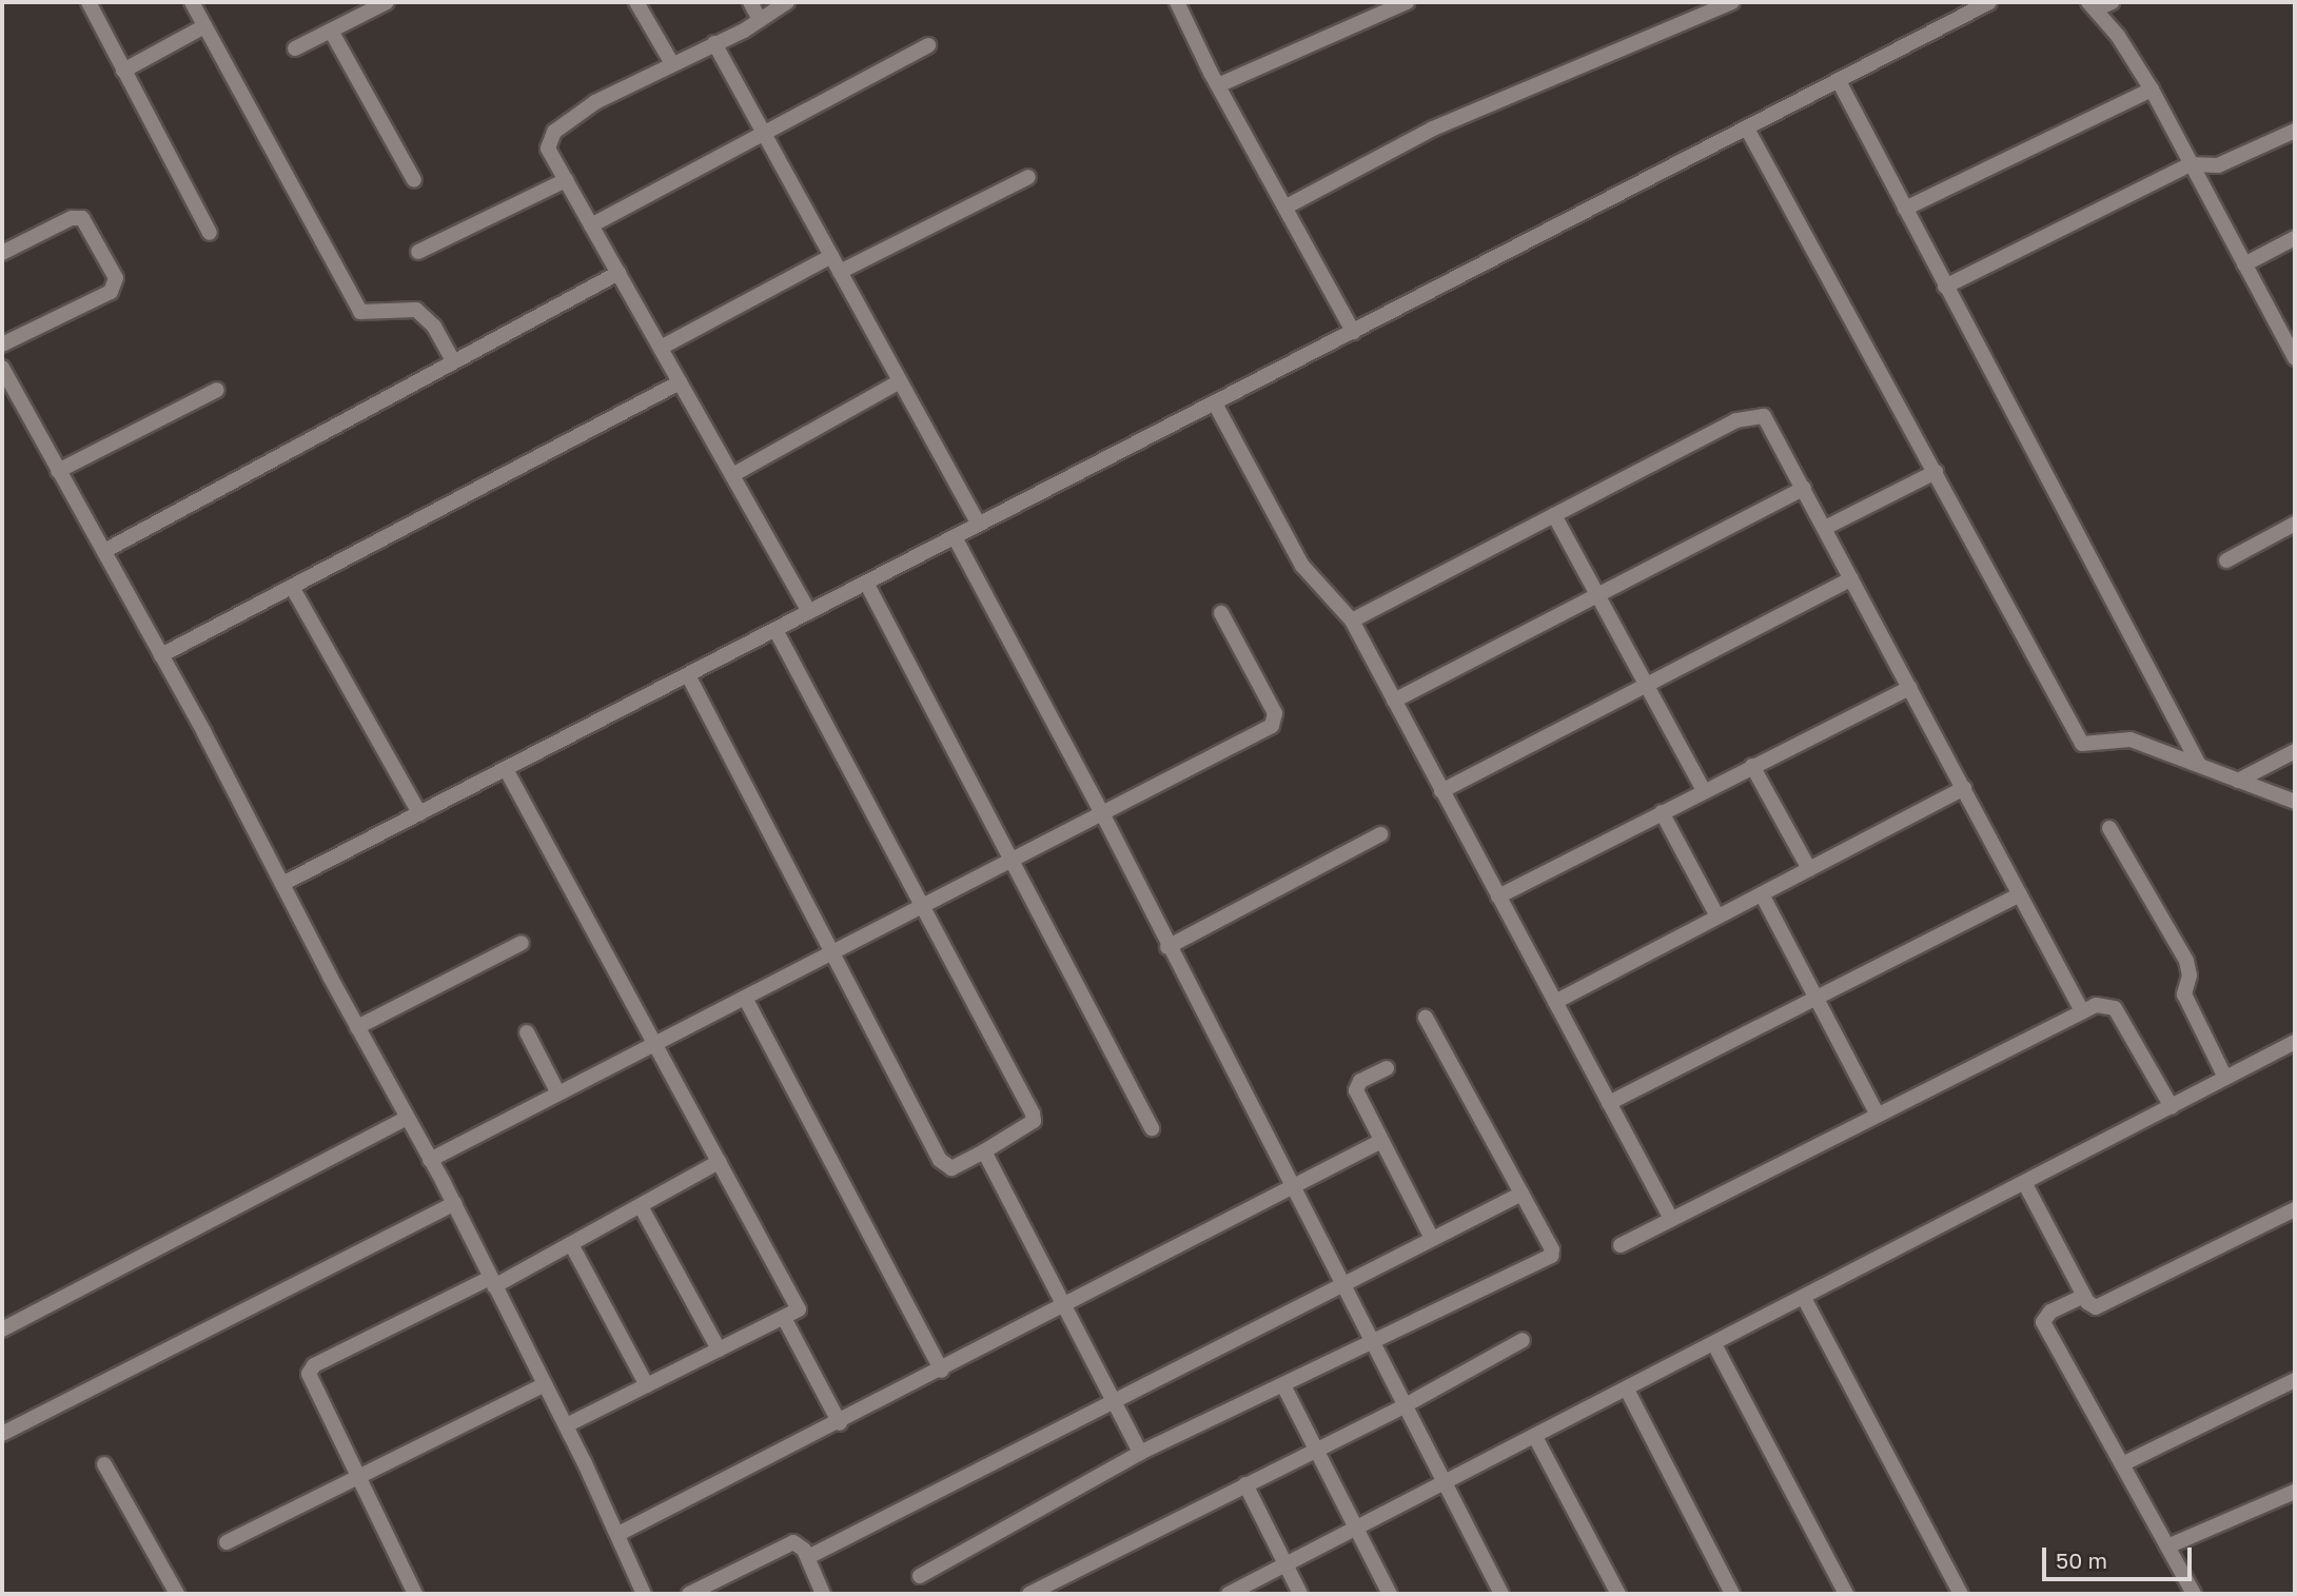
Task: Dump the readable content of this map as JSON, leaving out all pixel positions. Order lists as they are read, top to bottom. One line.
{"scale_bar":"50 m"}
